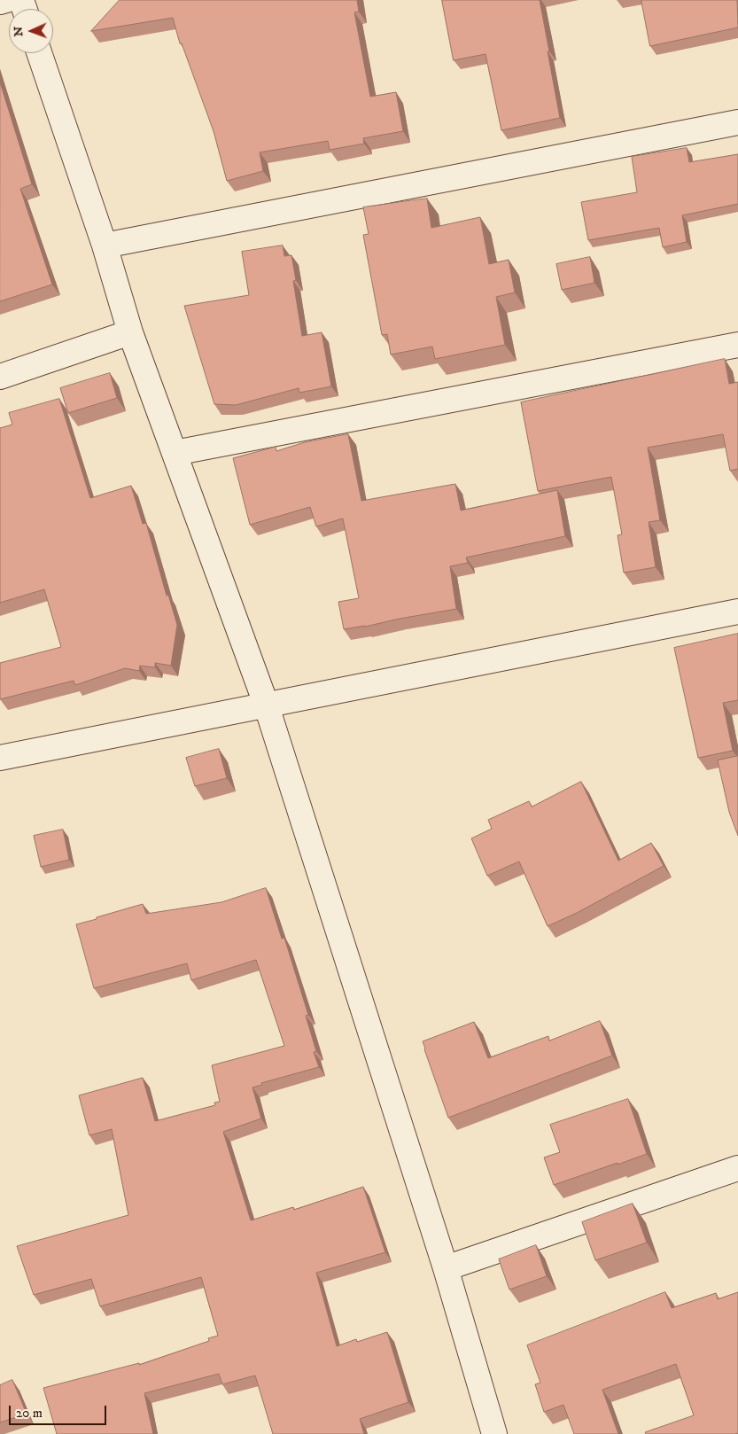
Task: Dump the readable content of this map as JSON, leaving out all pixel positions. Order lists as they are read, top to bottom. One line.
{"scale_bar":"20 m","north":"left"}
